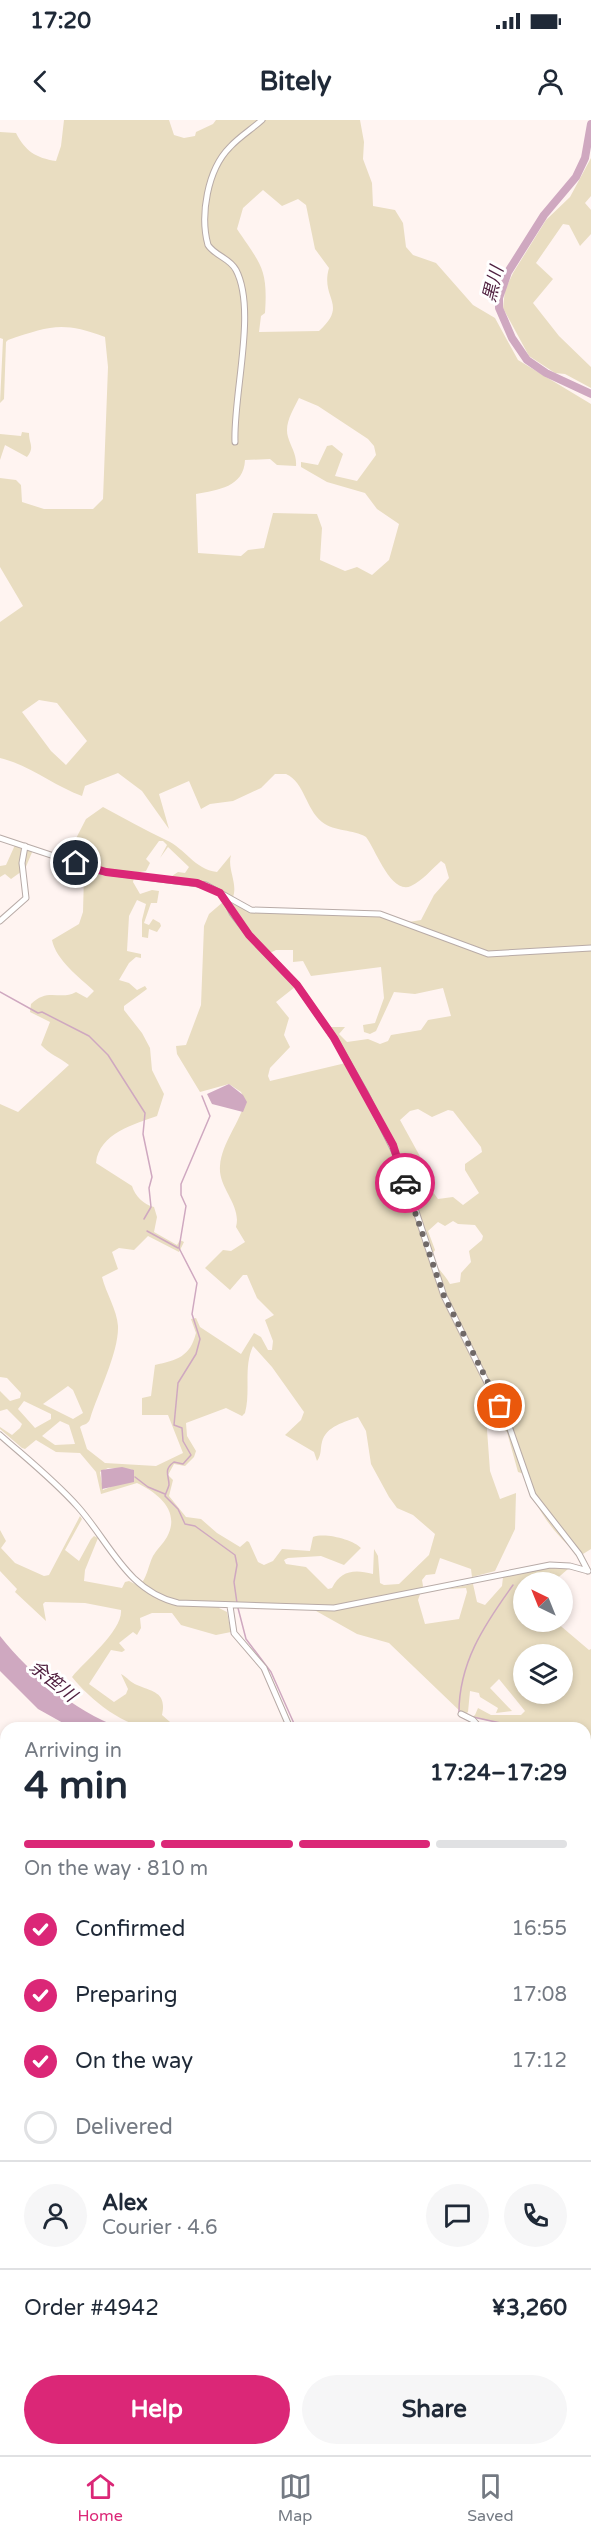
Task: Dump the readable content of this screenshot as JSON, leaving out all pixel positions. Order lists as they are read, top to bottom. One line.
{"water":["黒川","余笹川"],"north":"top left","page":{"status":"17:20","header":"Bitely","heading":["4 min","Arriving in","17:24–17:29"],"panel":["Alex","Courier · 4.6","Order #4942","¥3,260"],"bar":"On the way · 810 m","list":[["Confirmed","16:55"],["Preparing","17:08"],["On the way","17:12"],"Delivered"],"buttons":["Help","Share"],"tabs":["Home","Map","Saved"]}}
